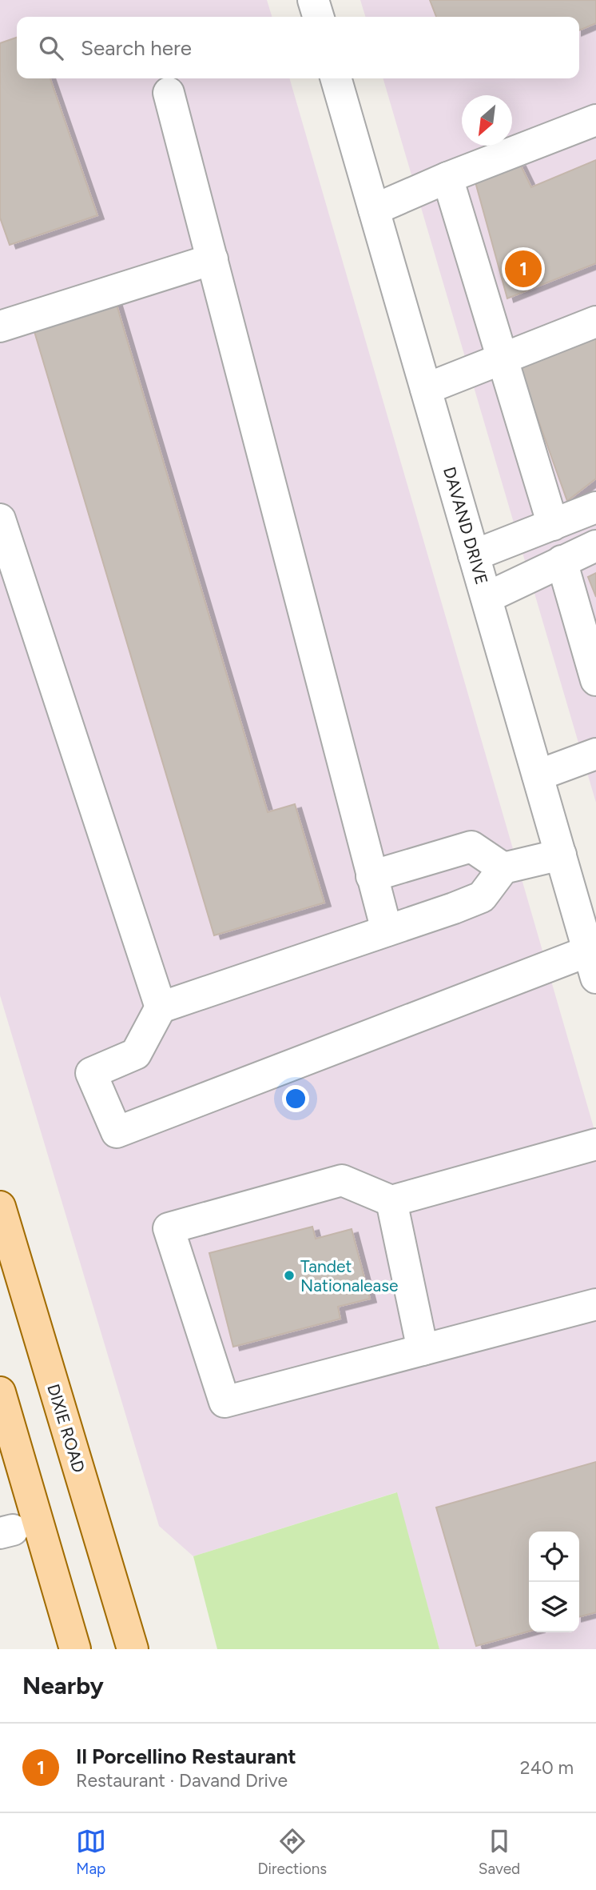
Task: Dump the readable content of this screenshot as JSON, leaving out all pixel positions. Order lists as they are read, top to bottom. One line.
{"streets":{"main road":["DIXIE ROAD"],"street":["DAVAND DRIVE"]},"places":["Tandet Nationalease"],"north":"bottom left","page":{"search":"Search here","pins":"1","heading":"Nearby","list":[{"mark":"1","name":"Il Porcellino Restaurant","note":"Restaurant · Davand Drive","value":"240 m"}],"nav":["Map","Directions","Saved"]}}
